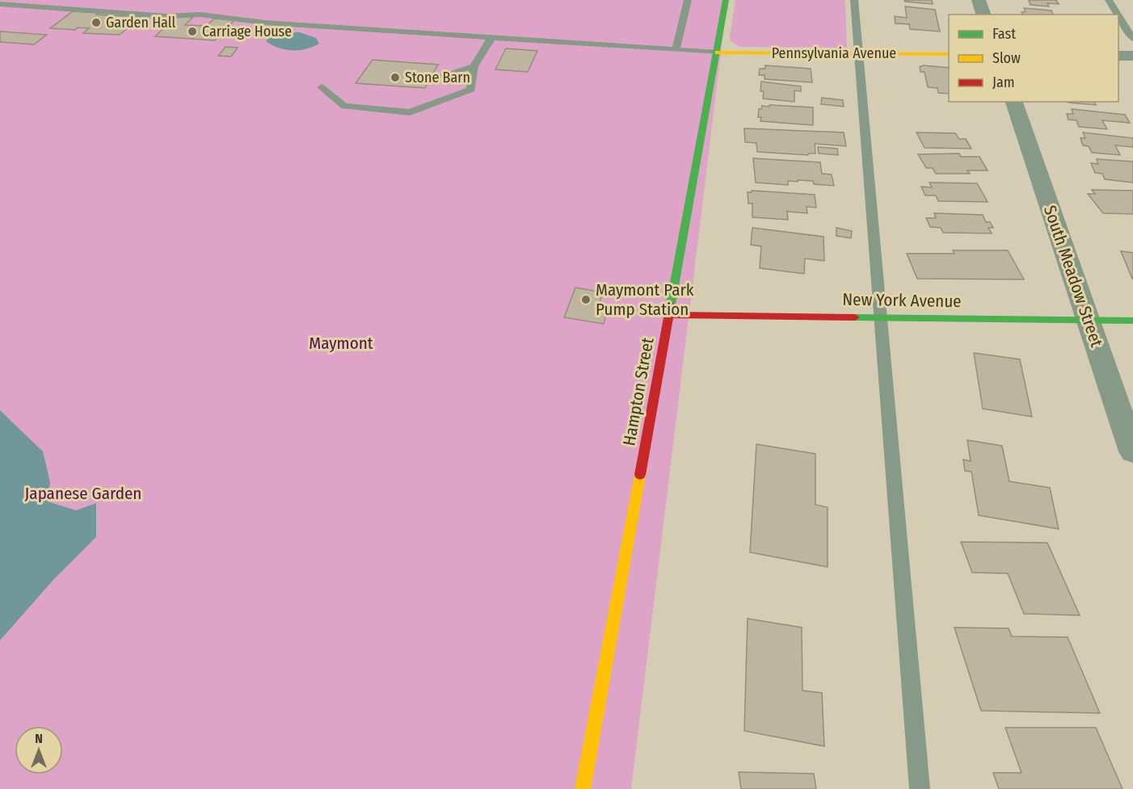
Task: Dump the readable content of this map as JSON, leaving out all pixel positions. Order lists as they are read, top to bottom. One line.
{"streets":{"street":["Pennsylvania Avenue","South Meadow Street","New York Avenue","Hampton Street"]},"crossings":[["Pennsylvania Avenue","Hampton Street"],["South Meadow Street","New York Avenue"],["New York Avenue","Hampton Street"]],"parks":["Maymont","Japanese Garden"],"places":["Garden Hall","Carriage House","Stone Barn","Maymont Park Pump Station"],"legend":["Fast","Slow","Jam"],"north":"top"}
